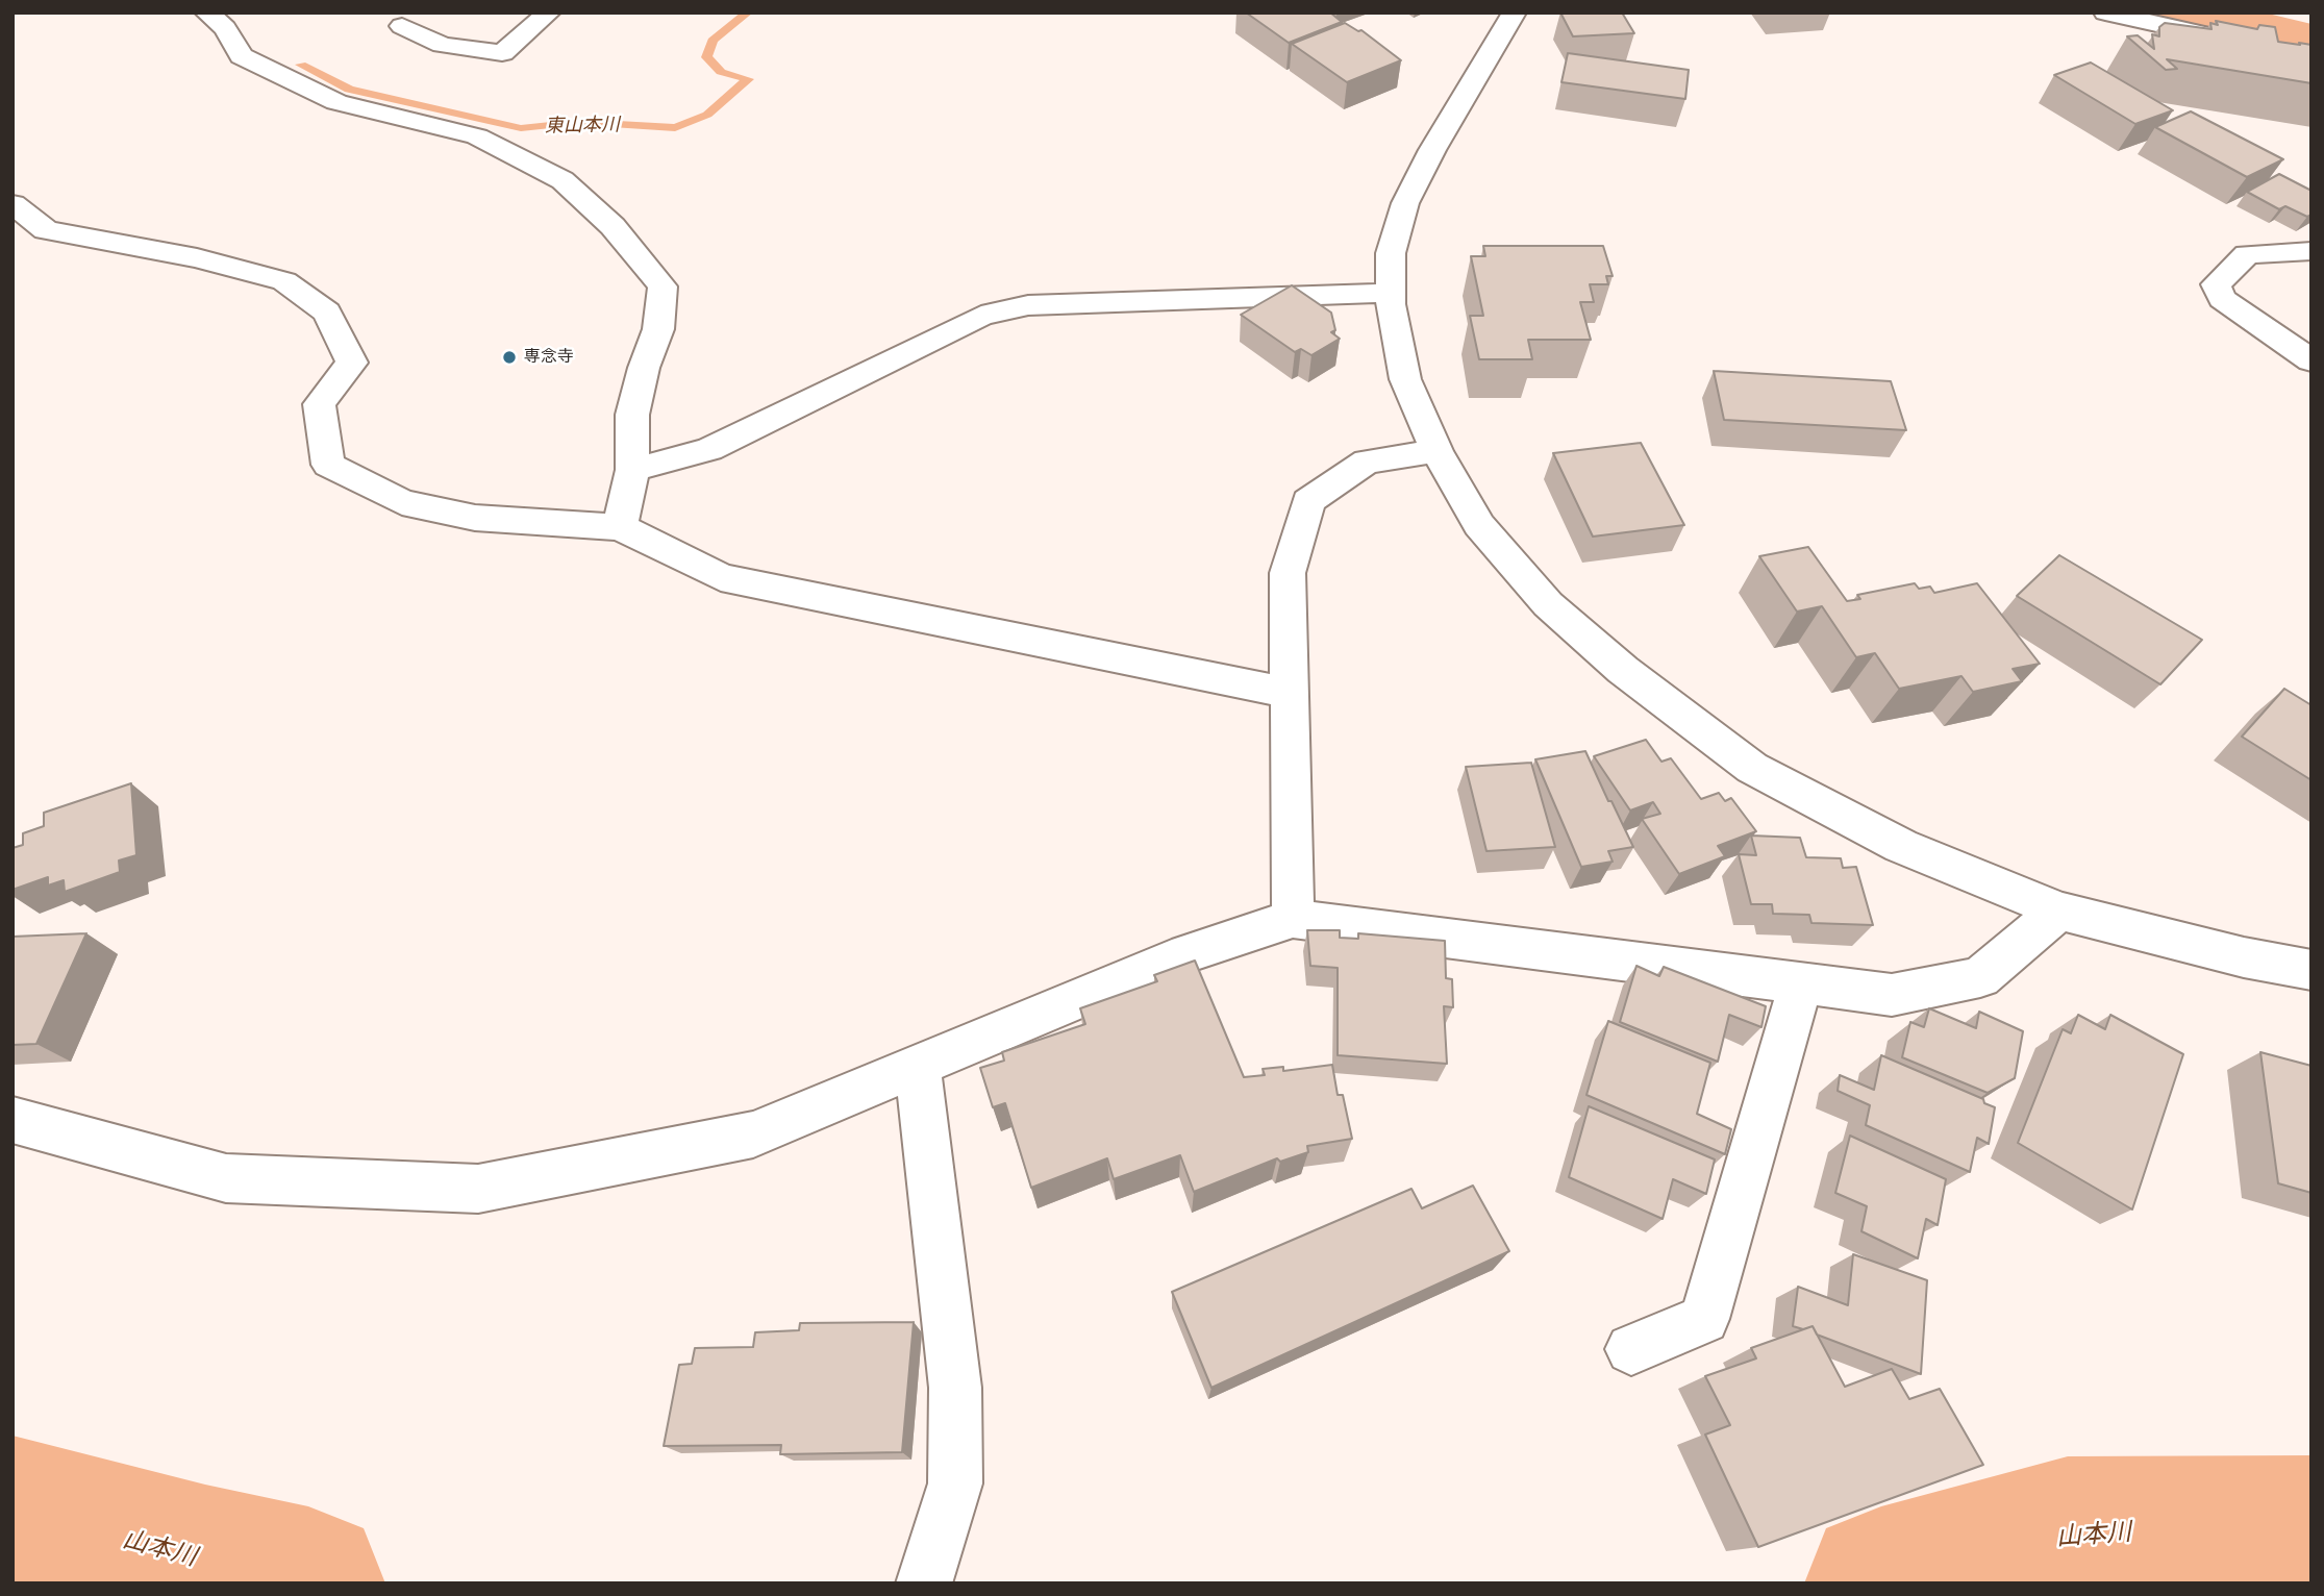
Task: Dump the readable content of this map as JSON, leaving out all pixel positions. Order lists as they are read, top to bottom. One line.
{"water":["東山本川","山本川"],"places":["専念寺"]}
